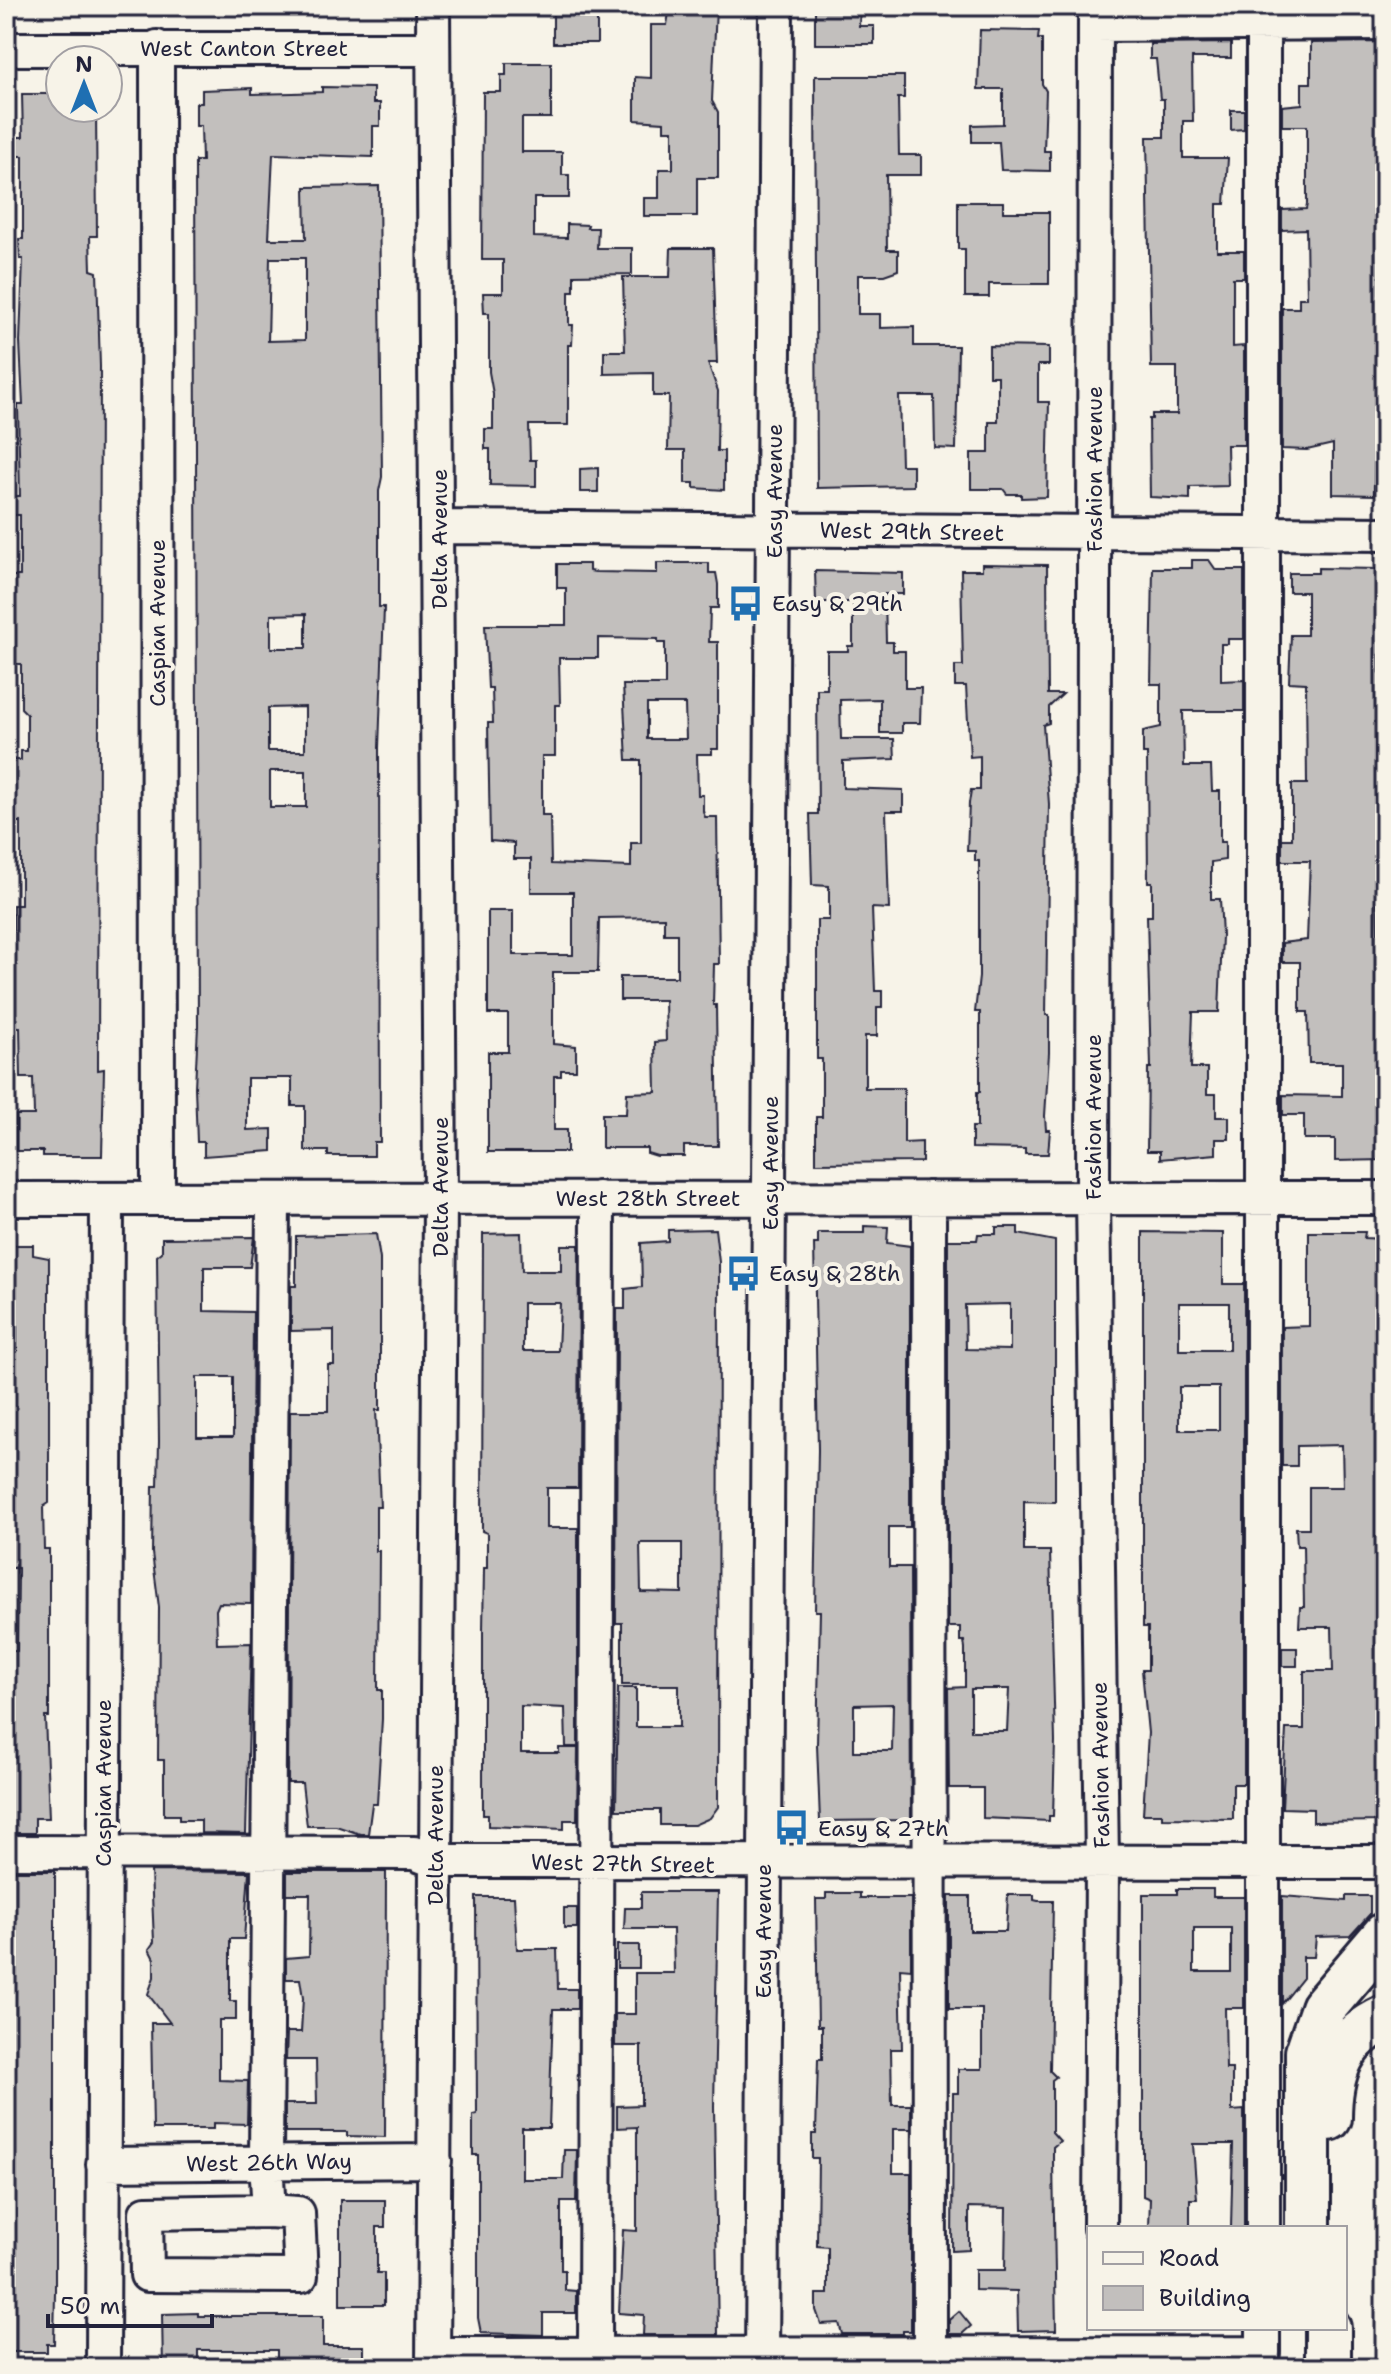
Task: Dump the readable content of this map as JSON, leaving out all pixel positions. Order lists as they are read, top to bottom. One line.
{"streets":{"street":["West Canton Street","Fashion Avenue","Easy Avenue","West 29th Street","Delta Avenue","Caspian Avenue","West 28th Street","West 27th Street","West 26th Way"]},"crossings":[["West Canton Street","Delta Avenue"],["West Canton Street","Caspian Avenue"],["Fashion Avenue","West 29th Street"],["Fashion Avenue","West 28th Street"],["Fashion Avenue","West 27th Street"],["Easy Avenue","West 29th Street"],["Easy Avenue","West 28th Street"],["Easy Avenue","West 27th Street"],["West 29th Street","Delta Avenue"],["Delta Avenue","West 28th Street"],["Delta Avenue","West 27th Street"],["Delta Avenue","West 26th Way"],["Caspian Avenue","West 28th Street"],["Caspian Avenue","West 27th Street"],["Caspian Avenue","West 26th Way"]],"places":{"bus stop":["Easy & 29th","Easy & 28th","Easy & 27th"]},"legend":["Road","Building"],"scale_bar":"50 m","north":"top"}
